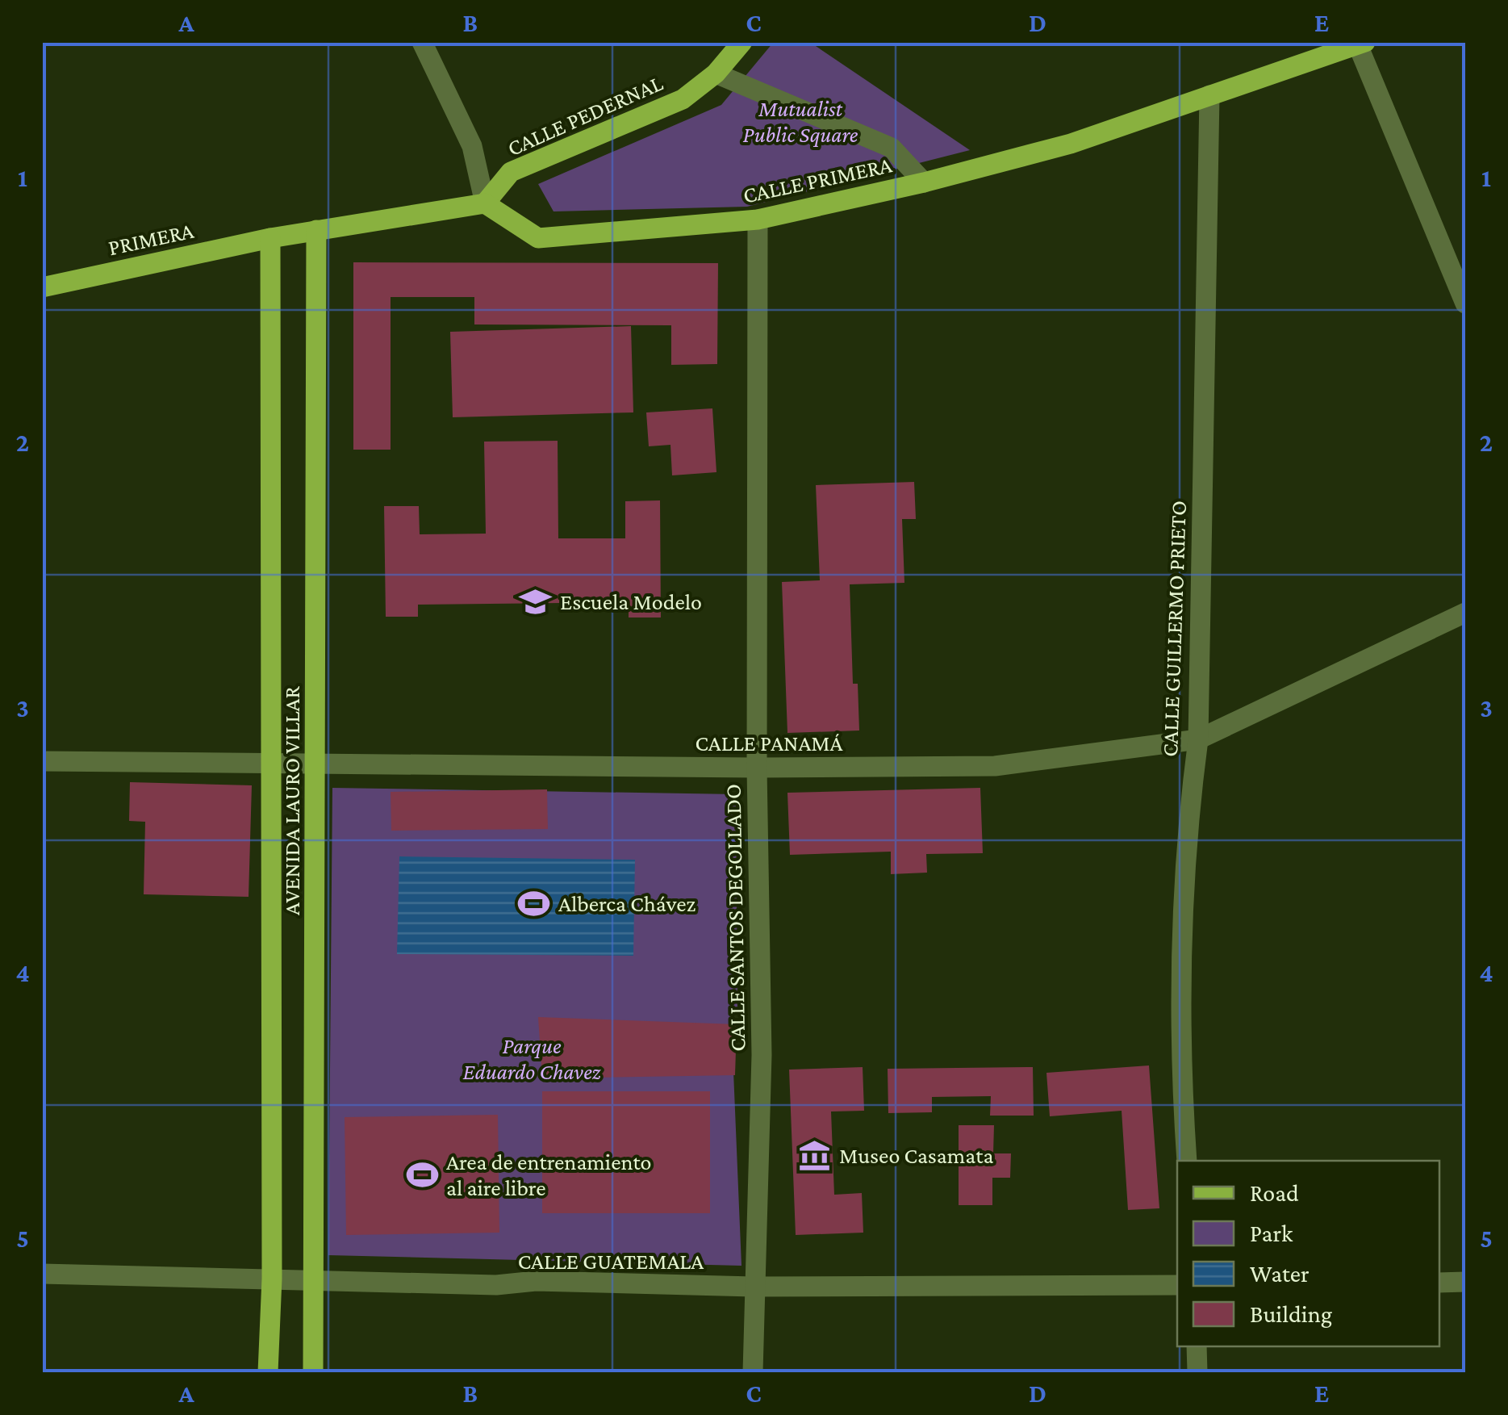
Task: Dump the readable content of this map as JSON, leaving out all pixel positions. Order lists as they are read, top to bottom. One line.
{"streets":{"main road":["CALLE PEDERNAL","CALLE PRIMERA","PRIMERA","AVENIDA LAURO VILLAR"],"street":["CALLE GUILLERMO PRIETO","CALLE PANAMÁ","CALLE SANTOS DEGOLLADO","CALLE GUATEMALA"]},"crossings":[["CALLE PEDERNAL","CALLE PRIMERA"],["CALLE PRIMERA","CALLE GUILLERMO PRIETO"],["CALLE PRIMERA","CALLE SANTOS DEGOLLADO"],["PRIMERA","AVENIDA LAURO VILLAR"],["CALLE GUILLERMO PRIETO","CALLE PANAMÁ"],["CALLE PANAMÁ","AVENIDA LAURO VILLAR"],["CALLE PANAMÁ","CALLE SANTOS DEGOLLADO"],["AVENIDA LAURO VILLAR","CALLE GUATEMALA"],["CALLE SANTOS DEGOLLADO","CALLE GUATEMALA"]],"parks":["Mutualist Public Square","Parque Eduardo Chavez"],"places":{"school or university":["Escuela Modelo"],"sports":["Alberca Chávez","Area de entrenamiento al aire libre"],"museum":["Museo Casamata"]},"legend":["Road","Park","Water","Building"],"grid":{"columns":["A","B","C","D","E"],"rows":["1","2","3","4","5"]}}
